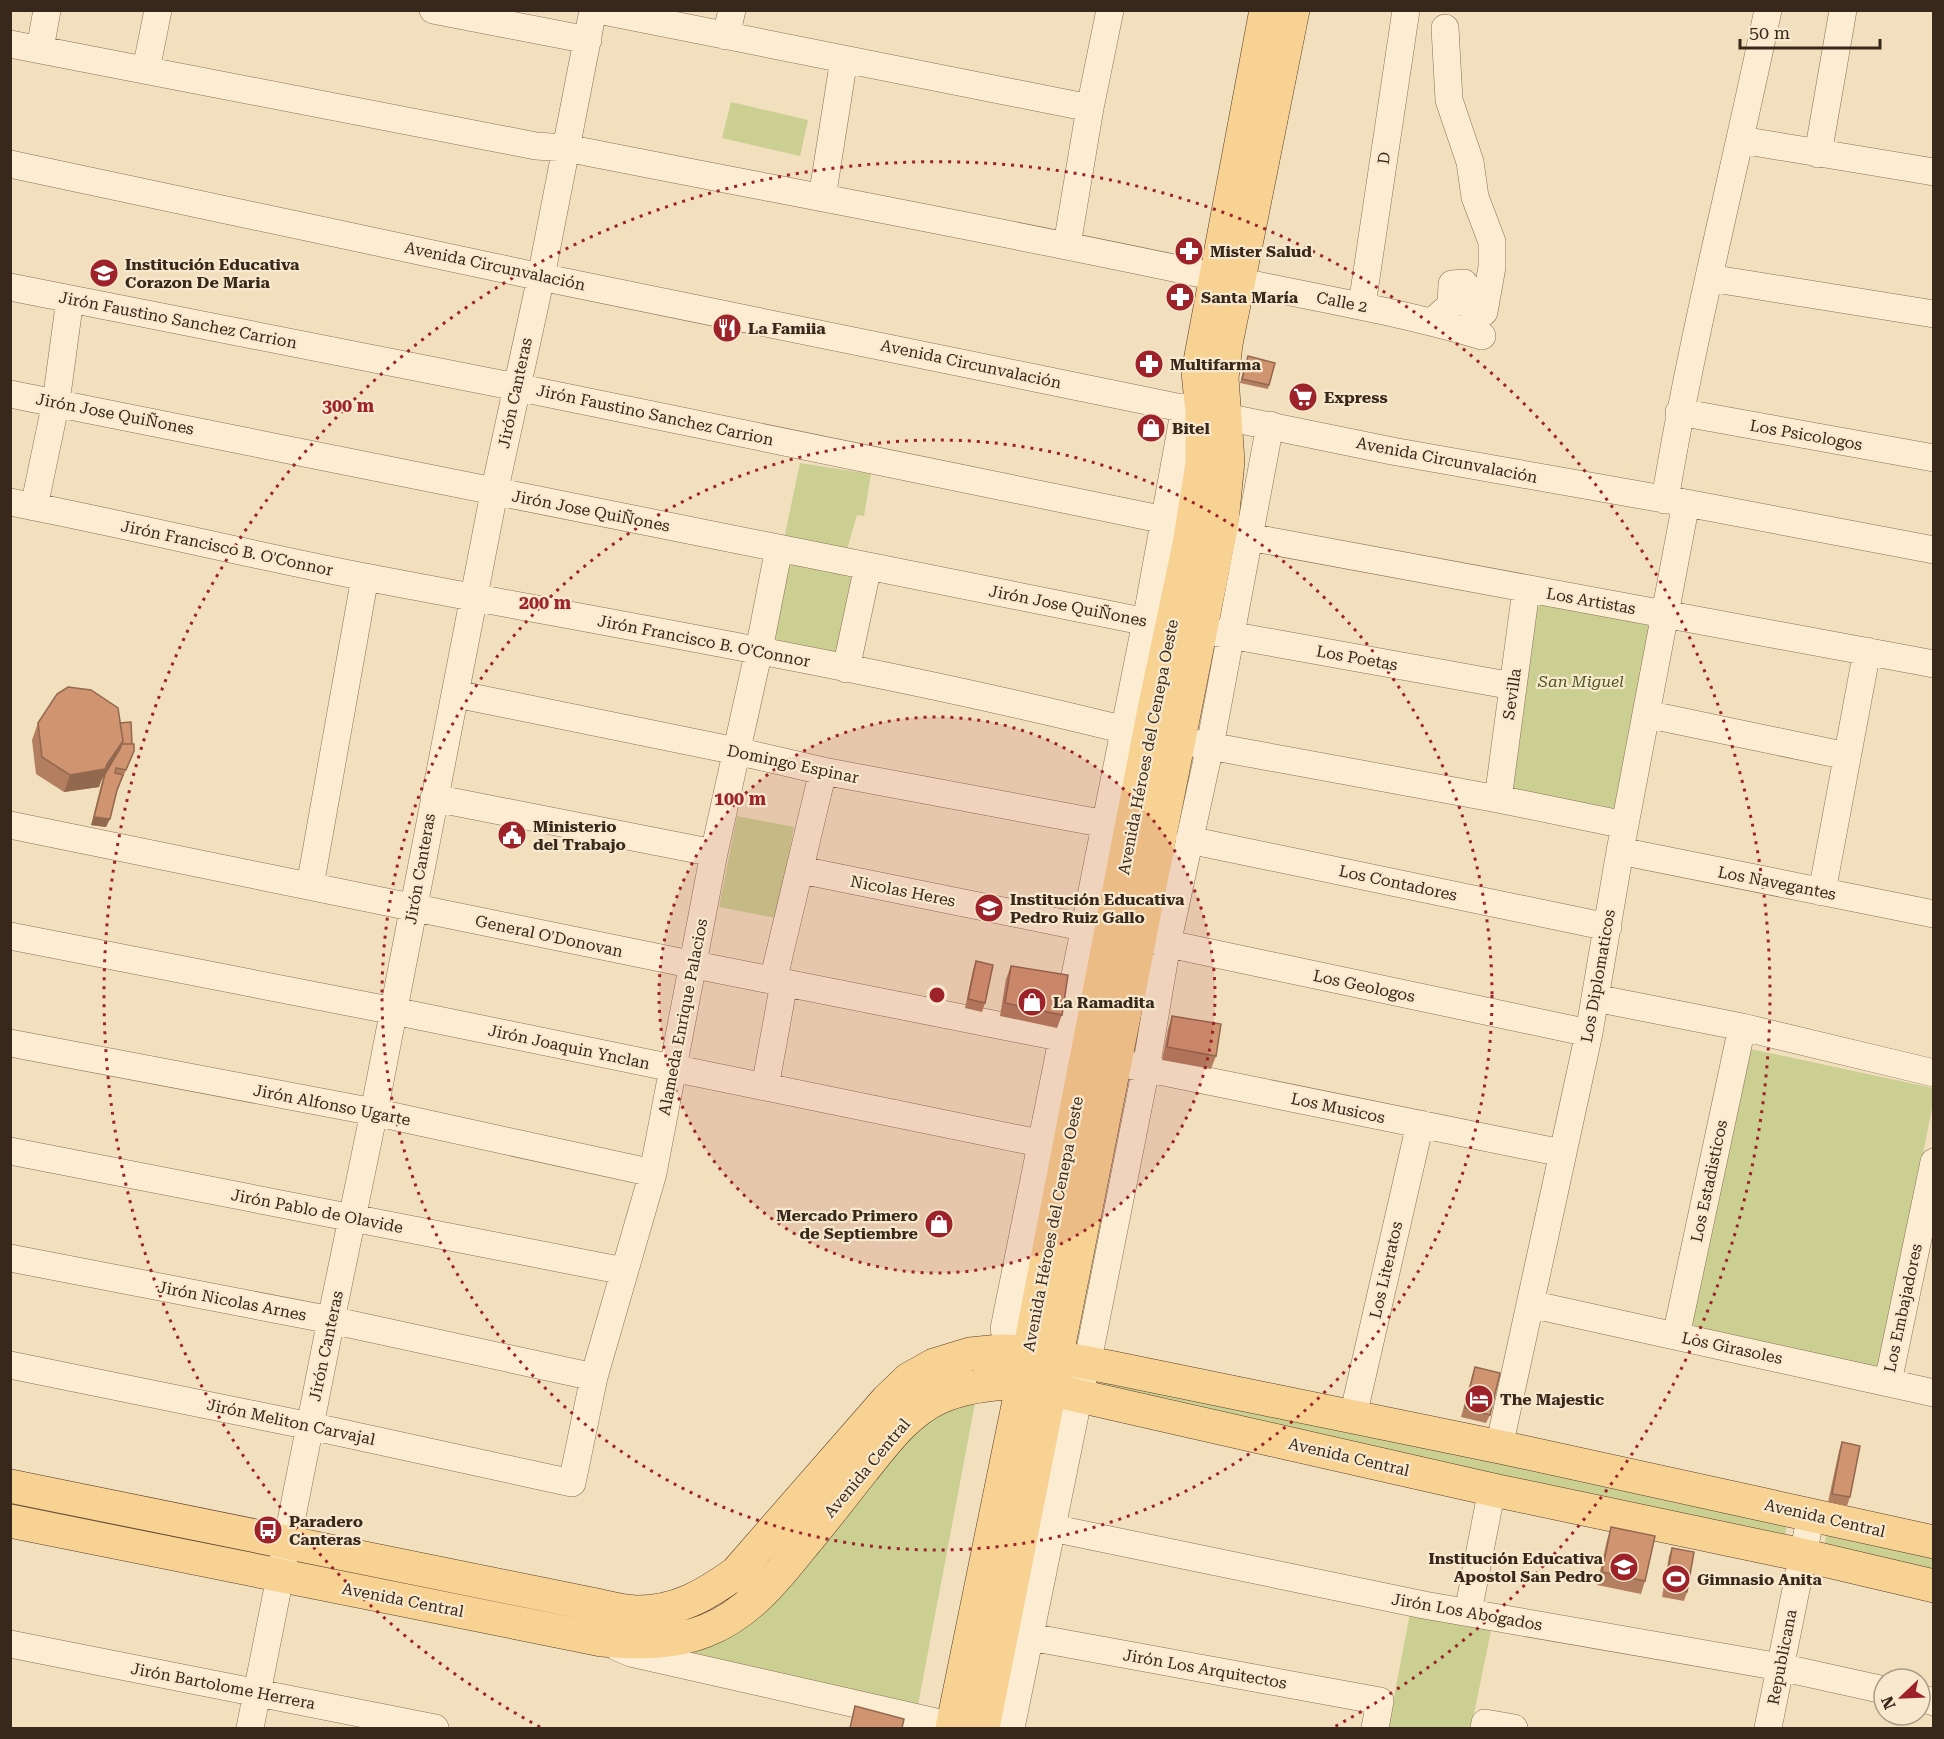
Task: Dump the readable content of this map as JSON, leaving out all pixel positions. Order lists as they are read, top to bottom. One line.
{"streets":{"main road":["Avenida Héroes del Cenepa Oeste","Avenida Central"],"street":["D","Avenida Circunvalación","Calle 2","Jirón Faustino Sanchez Carrion","Jirón Canteras","Jirón Jose QuiÑones","Los Psicologos","Jirón Francisco B. O'Connor","Los Artistas","Los Poetas","Sevilla","Domingo Espinar","Los Contadores","Los Navegantes","Nicolas Heres","General O'Donovan","Los Diplomaticos","Los Geologos","Alameda Enrique Palacios","Jirón Joaquin Ynclan","Jirón Alfonso Ugarte","Los Musicos","Los Estadisticos","Jirón Pablo de Olavide","Los Literatos","Jirón Nicolas Arnes","Los Embajadores","Los Girasoles","Jirón Meliton Carvajal","Jirón Los Abogados","Republicana","Jirón Los Arquitectos","Jirón Bartolome Herrera"]},"crossings":[["D","Calle 2"],["Avenida Circunvalación","Jirón Canteras"],["Avenida Circunvalación","Avenida Héroes del Cenepa Oeste"],["Avenida Circunvalación","Los Diplomaticos"],["Calle 2","Jirón Canteras"],["Calle 2","Avenida Héroes del Cenepa Oeste"],["Jirón Faustino Sanchez Carrion","Jirón Canteras"],["Jirón Faustino Sanchez Carrion","Avenida Héroes del Cenepa Oeste"],["Jirón Canteras","Jirón Jose QuiÑones"],["Jirón Canteras","Jirón Francisco B. O'Connor"],["Jirón Canteras","Domingo Espinar"],["Jirón Canteras","General O'Donovan"],["Jirón Canteras","Jirón Joaquin Ynclan"],["Jirón Canteras","Jirón Alfonso Ugarte"],["Jirón Canteras","Jirón Pablo de Olavide"],["Jirón Canteras","Jirón Nicolas Arnes"],["Jirón Canteras","Jirón Meliton Carvajal"],["Jirón Canteras","Avenida Central"],["Jirón Canteras","Jirón Bartolome Herrera"],["Jirón Jose QuiÑones","Los Poetas"],["Jirón Jose QuiÑones","Avenida Héroes del Cenepa Oeste"],["Jirón Jose QuiÑones","Alameda Enrique Palacios"],["Los Psicologos","Los Diplomaticos"],["Jirón Francisco B. O'Connor","Sevilla"],["Jirón Francisco B. O'Connor","Avenida Héroes del Cenepa Oeste"],["Jirón Francisco B. O'Connor","Los Diplomaticos"],["Jirón Francisco B. O'Connor","Alameda Enrique Palacios"],["Los Artistas","Sevilla"],["Los Artistas","Los Diplomaticos"],["Los Poetas","Sevilla"],["Los Poetas","Avenida Héroes del Cenepa Oeste"],["Avenida Héroes del Cenepa Oeste","Domingo Espinar"],["Avenida Héroes del Cenepa Oeste","Nicolas Heres"],["Avenida Héroes del Cenepa Oeste","General O'Donovan"],["Avenida Héroes del Cenepa Oeste","Los Geologos"],["Avenida Héroes del Cenepa Oeste","Jirón Joaquin Ynclan"],["Avenida Héroes del Cenepa Oeste","Los Musicos"],["Avenida Héroes del Cenepa Oeste","Avenida Central"],["Domingo Espinar","Alameda Enrique Palacios"],["Los Contadores","Los Diplomaticos"],["Los Navegantes","Los Diplomaticos"],["Nicolas Heres","Los Geologos"],["General O'Donovan","Alameda Enrique Palacios"],["General O'Donovan","Los Musicos"],["Los Diplomaticos","Los Geologos"],["Los Diplomaticos","Los Musicos"],["Los Diplomaticos","Los Girasoles"],["Los Diplomaticos","Avenida Central"],["Alameda Enrique Palacios","Jirón Joaquin Ynclan"],["Alameda Enrique Palacios","Jirón Alfonso Ugarte"],["Alameda Enrique Palacios","Jirón Pablo de Olavide"],["Alameda Enrique Palacios","Jirón Nicolas Arnes"],["Alameda Enrique Palacios","Jirón Meliton Carvajal"],["Los Musicos","Los Literatos"],["Los Estadisticos","Los Girasoles"],["Los Literatos","Avenida Central"],["Los Embajadores","Los Girasoles"],["Avenida Central","Republicana"],["Jirón Los Abogados","Republicana"]],"parks":["San Miguel"],"places":{"pharmacy":["Mister Salud","Santa María","Multifarma"],"school or university":["Institución Educativa Corazon De Maria","Institución Educativa Pedro Ruiz Gallo","Institución Educativa Apostol San Pedro"],"restaurant":["La Famiia"],"supermarket":["Express"],"shop":["Bitel","La Ramadita","Mercado Primero de Septiembre"],"public building":["Ministerio del Trabajo"],"hotel":["The Majestic"],"bus stop":["Paradero Canteras"],"sports":["Gimnasio Anita"]},"scale_bar":"50 m","north":"bottom left","rings":["300 m","200 m","100 m"]}
